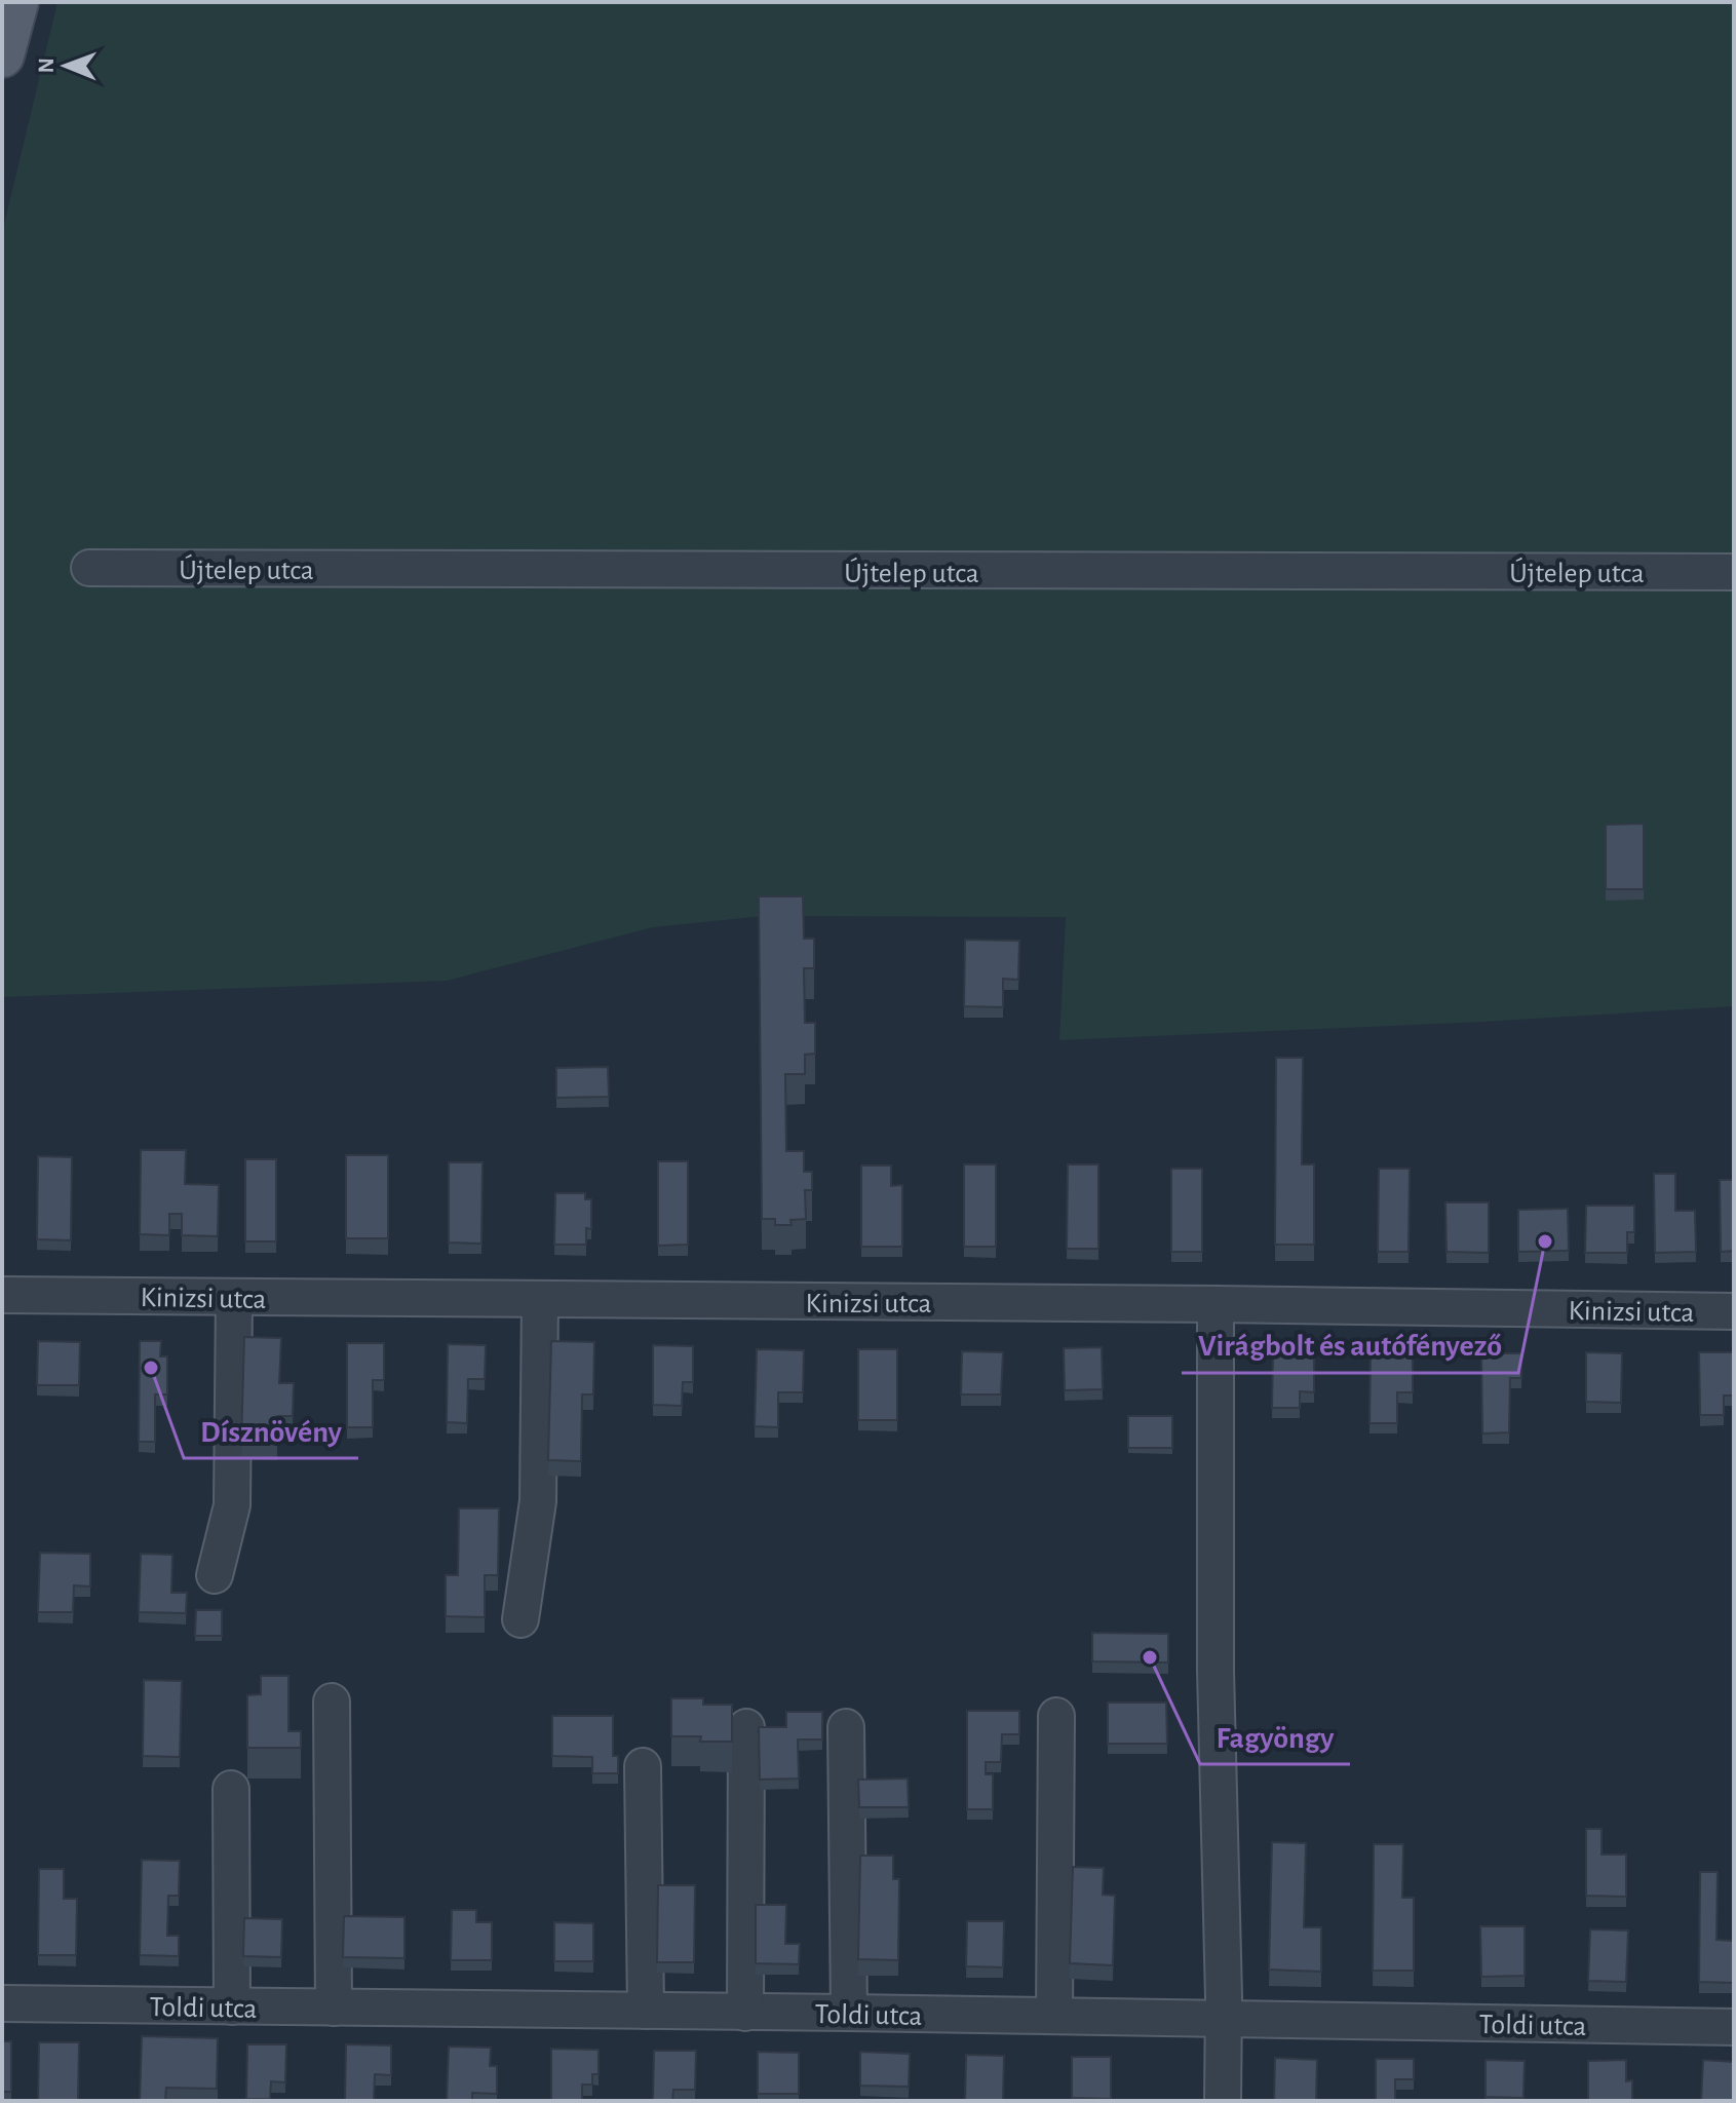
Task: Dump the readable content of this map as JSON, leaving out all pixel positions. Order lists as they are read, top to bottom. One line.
{"streets":{"street":["Újtelep utca","Kinizsi utca","Toldi utca"]},"places":["Virágbolt és autófényező","Dísznövény","Fagyöngy"],"north":"left"}
